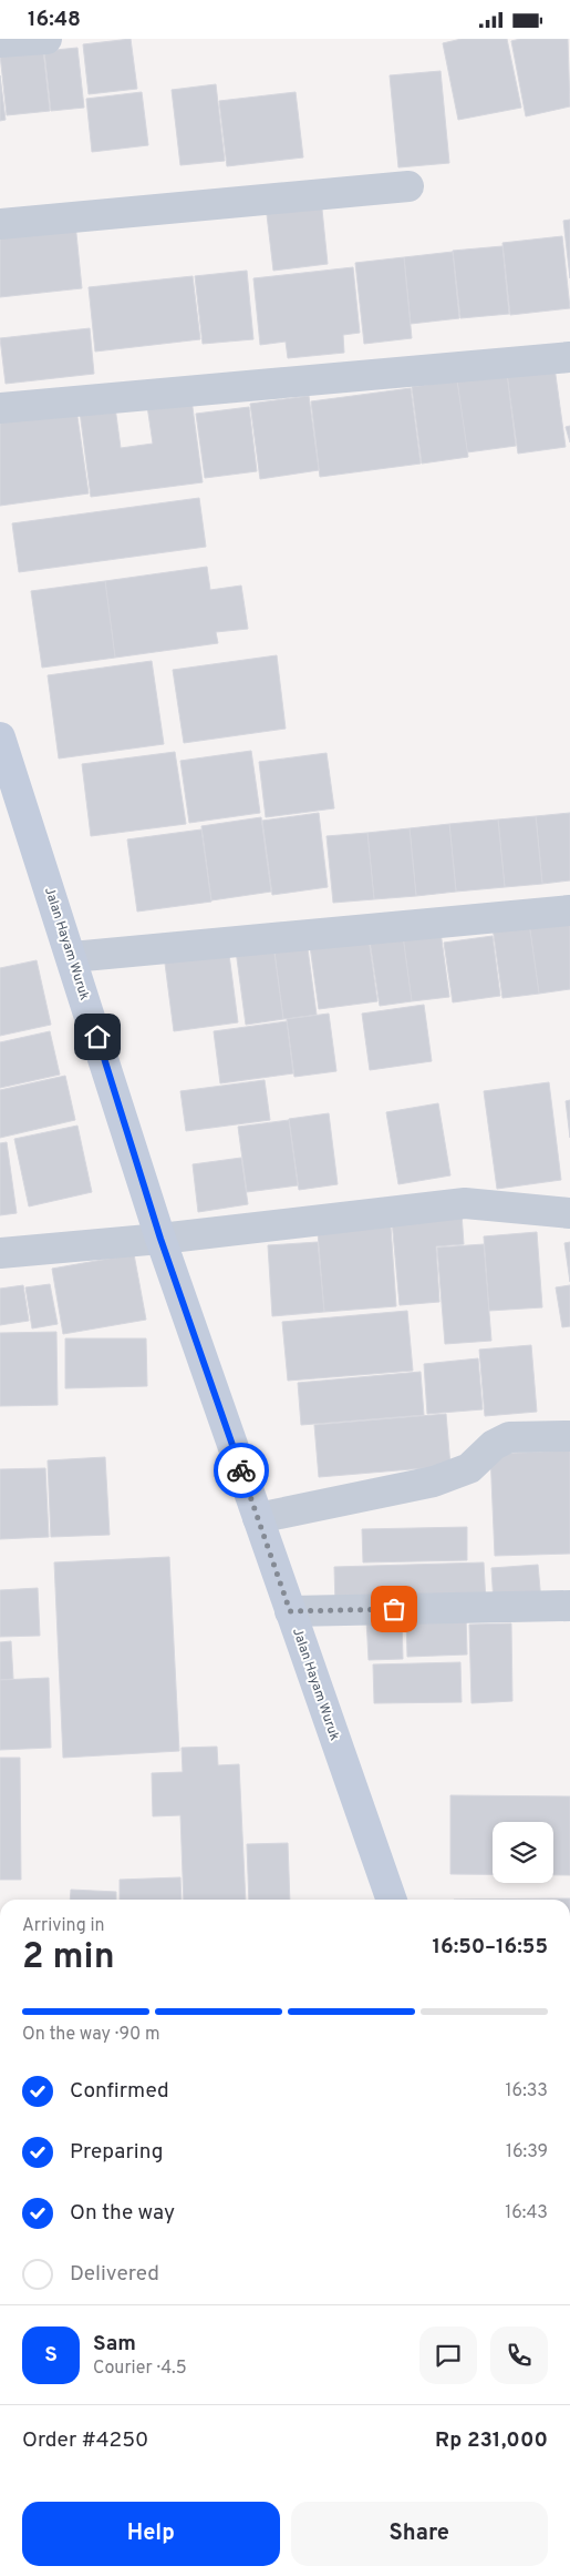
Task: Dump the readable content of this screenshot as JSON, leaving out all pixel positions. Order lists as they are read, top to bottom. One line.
{"streets":{"main road":["Jalan Hayam Wuruk"]},"page":{"status":"16:48","heading":["2 min","Arriving in","16:50–16:55"],"panel":["Sam","Courier · 4.5","Order #4250","Rp 231,000"],"bar":"On the way · 90 m","list":[["Confirmed","16:33"],["Preparing","16:39"],["On the way","16:43"],"Delivered"],"round":"S","buttons":["Help","Share"]}}
